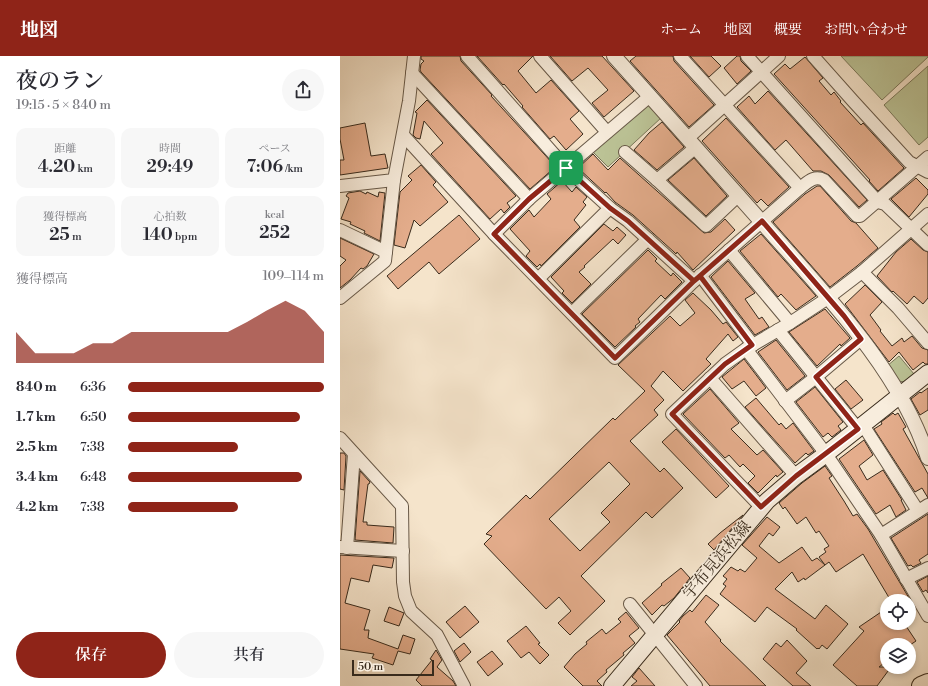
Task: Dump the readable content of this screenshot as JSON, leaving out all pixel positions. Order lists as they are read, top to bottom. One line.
{"streets":{"main road":["宇布見浜松線"]},"scale_bar":"50 m","page":{"header":"地図","nav":["ホーム","地図","概要","お問い合わせ"],"heading":["夜のラン","19:15 · 5 × 840 m"],"stats":[["距離","4.20 km"],["時間","29:49"],["ペース","7:06 /km"],["獲得標高","25 m"],["心拍数","140 bpm"],["kcal","252"]],"chart":["獲得標高","109–114 m"],"list":[{"name":"840 m","note":"6:36"},{"name":"1.7 km","note":"6:50"},{"name":"2.5 km","note":"7:38"},{"name":"3.4 km","note":"6:48"},{"name":"4.2 km","note":"7:38"}],"buttons":["保存","共有"],"scale":"50 m"}}
